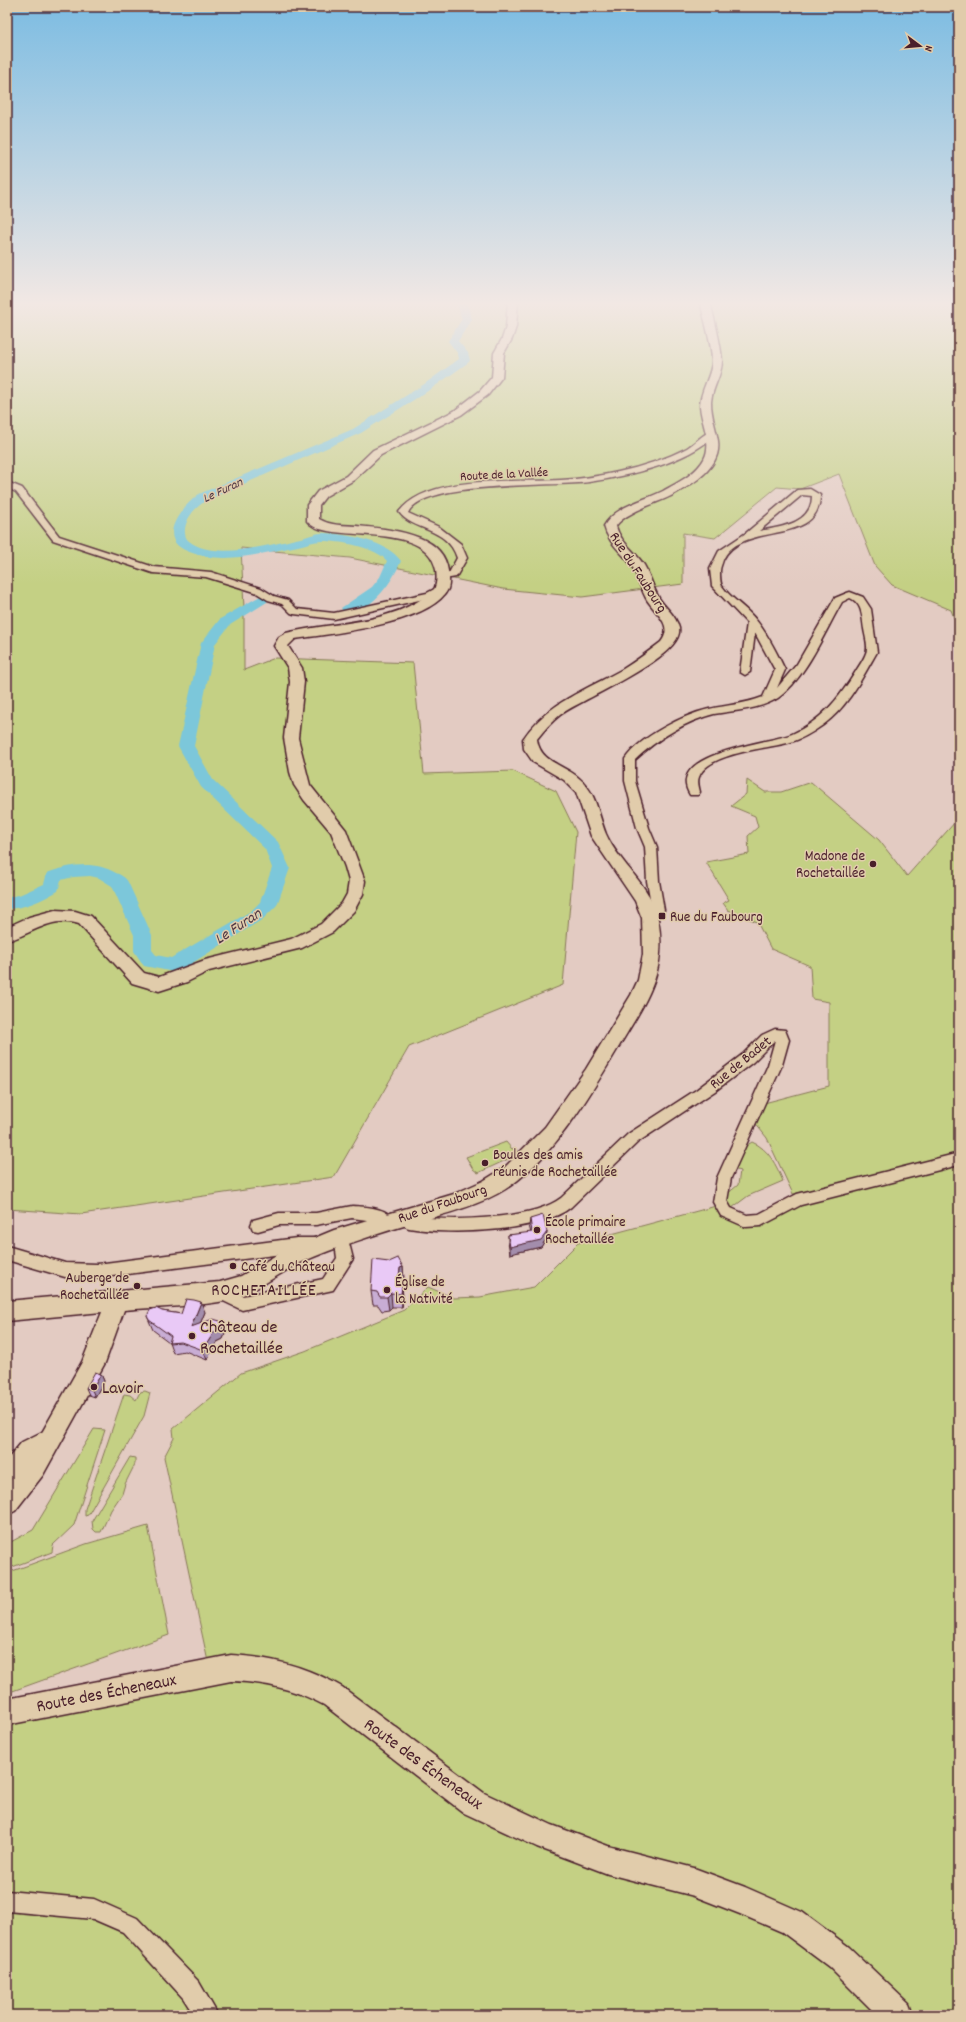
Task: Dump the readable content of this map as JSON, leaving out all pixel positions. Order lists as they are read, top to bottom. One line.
{"streets":{"main road":["Rue du Faubourg","Route des Écheneaux"],"street":["Route de la Vallée","Rue de Badet"]},"crossings":[["Route de la Vallée","Rue du Faubourg"],["Rue du Faubourg","Rue de Badet"]],"districts":["ROCHETAILLÉE"],"water":["Le Furan"],"places":{"other":["Madone de Rochetaillée","Boules des amis réunis de Rochetaillée","École primaire Rochetaillée","Café du Château","Auberge de Rochetaillée","Église de la Nativité","Château de Rochetaillée","Lavoir"],"transit":["Rue du Faubourg"]},"north":"right"}
